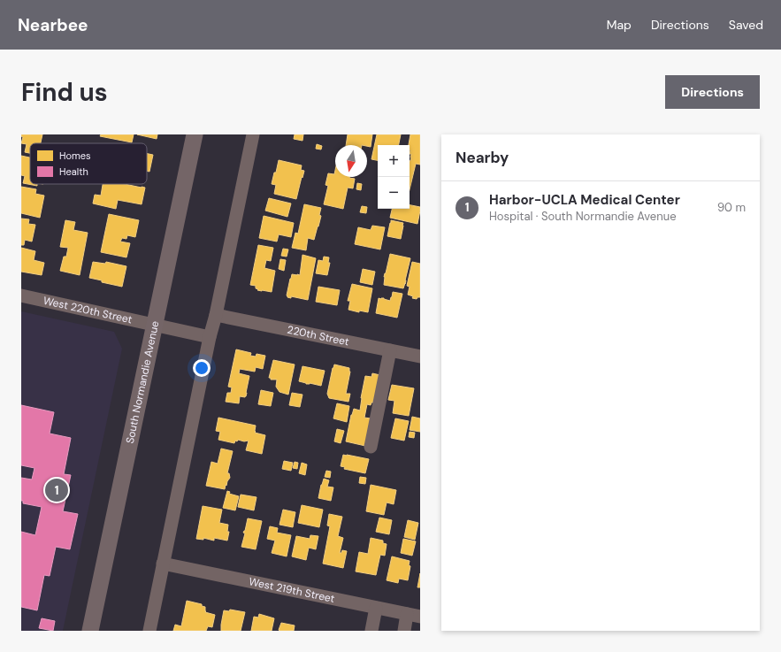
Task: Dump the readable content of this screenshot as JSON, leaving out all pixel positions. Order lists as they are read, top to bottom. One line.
{"streets":{"main road":["South Normandie Avenue"],"street":["West 220th Street","220th Street","West 219th Street"]},"crossings":[["West 220th Street","South Normandie Avenue"]],"legend":["Homes","Health"],"north":"bottom","page":{"header":"Nearbee","nav":["Map","Directions","Saved"],"buttons":"Directions","title":"Find us","heading":"Nearby","map_buttons":["+","−"],"list":[{"mark":"1","name":"Harbor-UCLA Medical Center","note":"Hospital · South Normandie Avenue","value":"90 m"}],"pins":"1"}}
